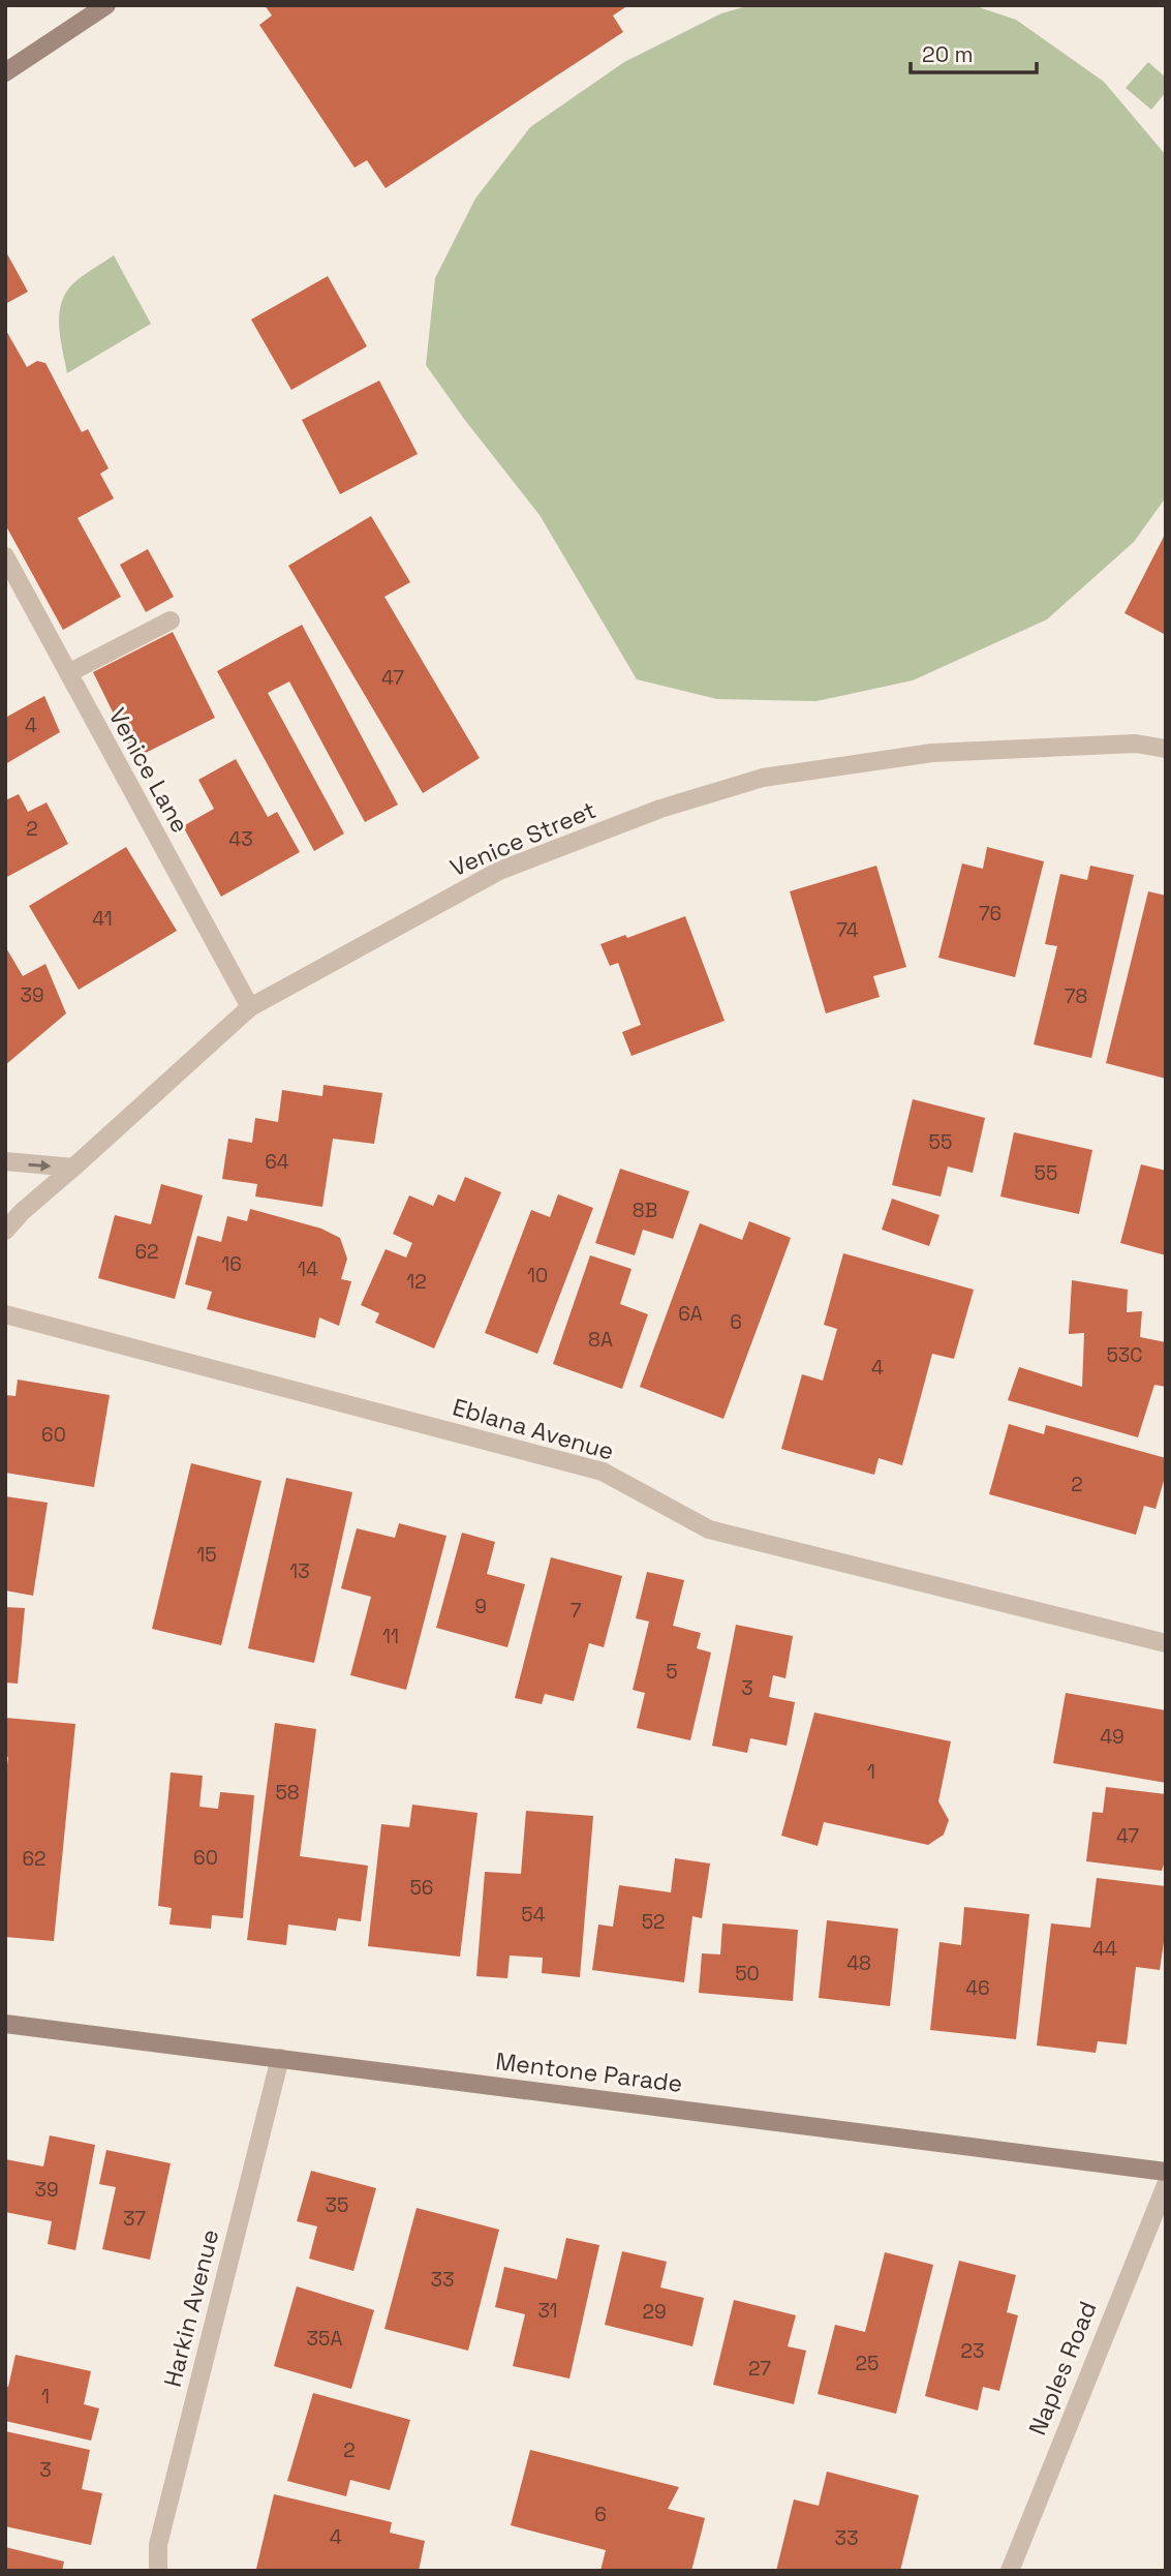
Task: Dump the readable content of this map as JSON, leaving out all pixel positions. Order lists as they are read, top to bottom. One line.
{"streets":{"street":["Venice Lane","Venice Street","Eblana Avenue","Mentone Parade","Harkin Avenue","Naples Road"]},"crossings":[["Venice Lane","Venice Street"],["Mentone Parade","Harkin Avenue"]],"house_numbers":["47","4","2","43","76","41","74","39","78","55","64","55","8B","62","16","14","10","12","6A","6","8A","53C","4","60","2","15","13","9","7","11","5","3","49","1","58","47","60","62","56","54","52","44","48","50","46","39","35","37","33","31","29","35A","23","25","27","1","2","3","6","4","33"],"scale_bar":"20 m"}
